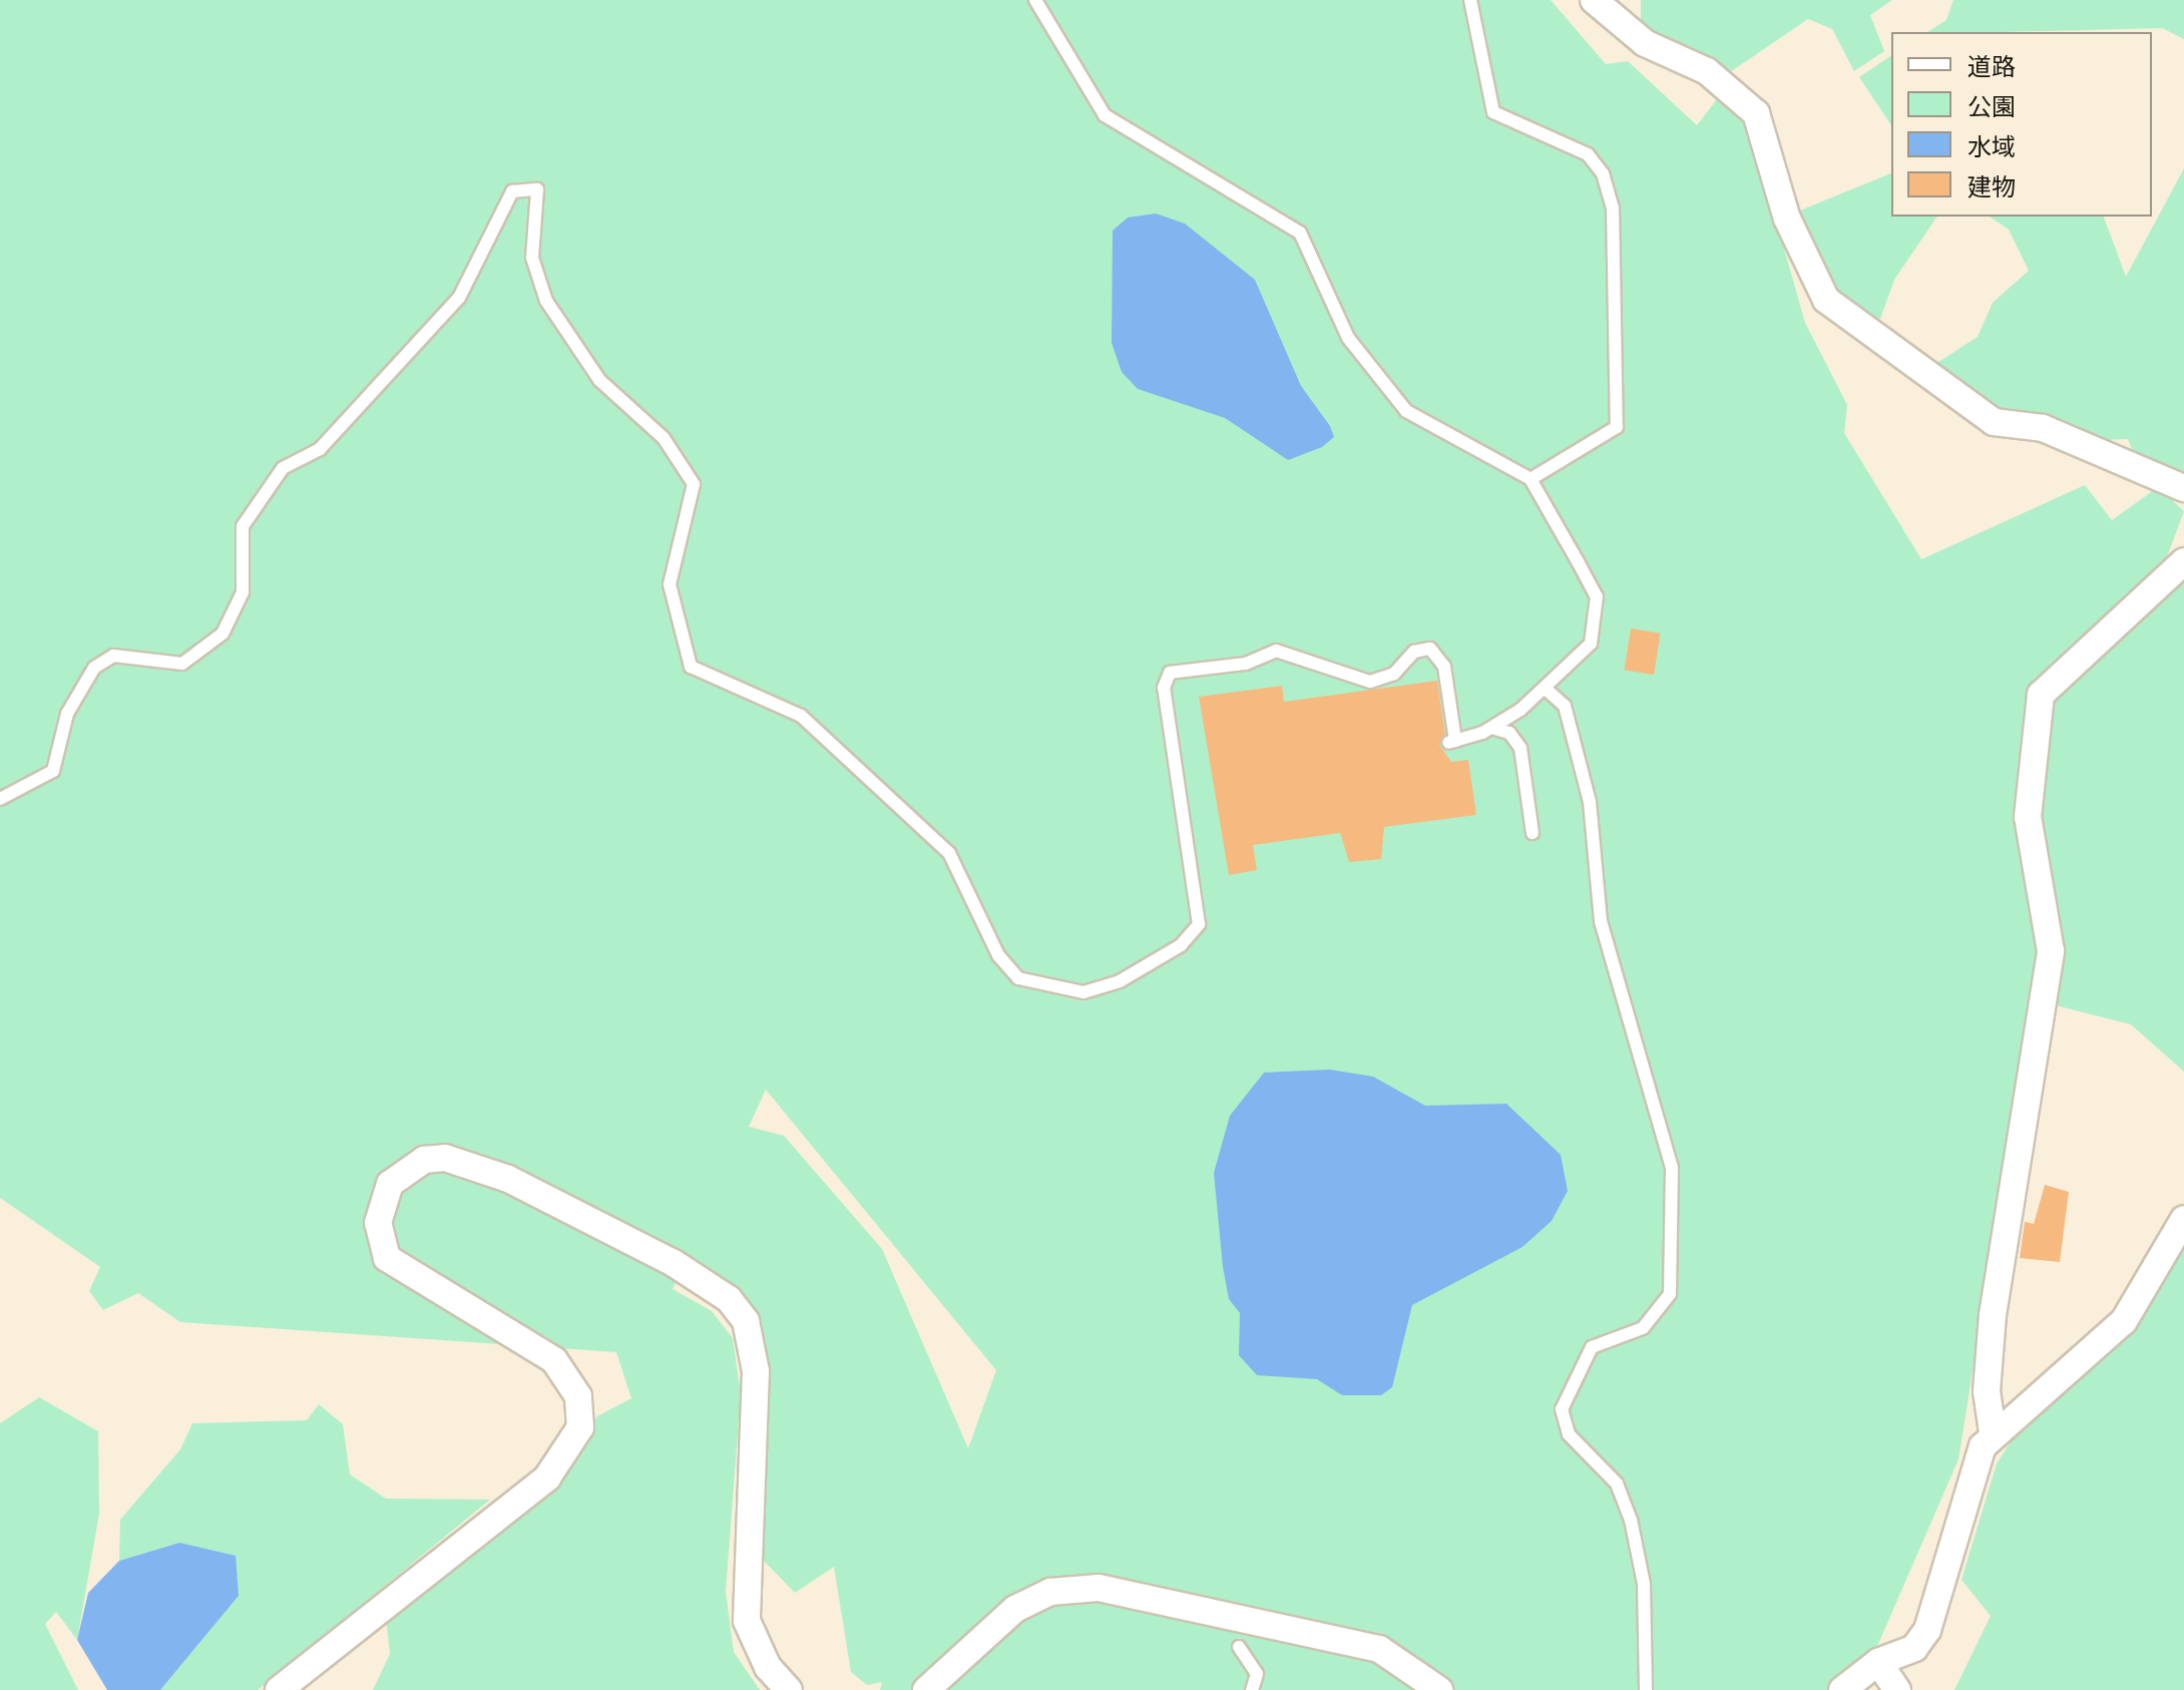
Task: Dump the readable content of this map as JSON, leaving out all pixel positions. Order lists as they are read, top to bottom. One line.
{"legend":["道路","公園","水域","建物"]}
